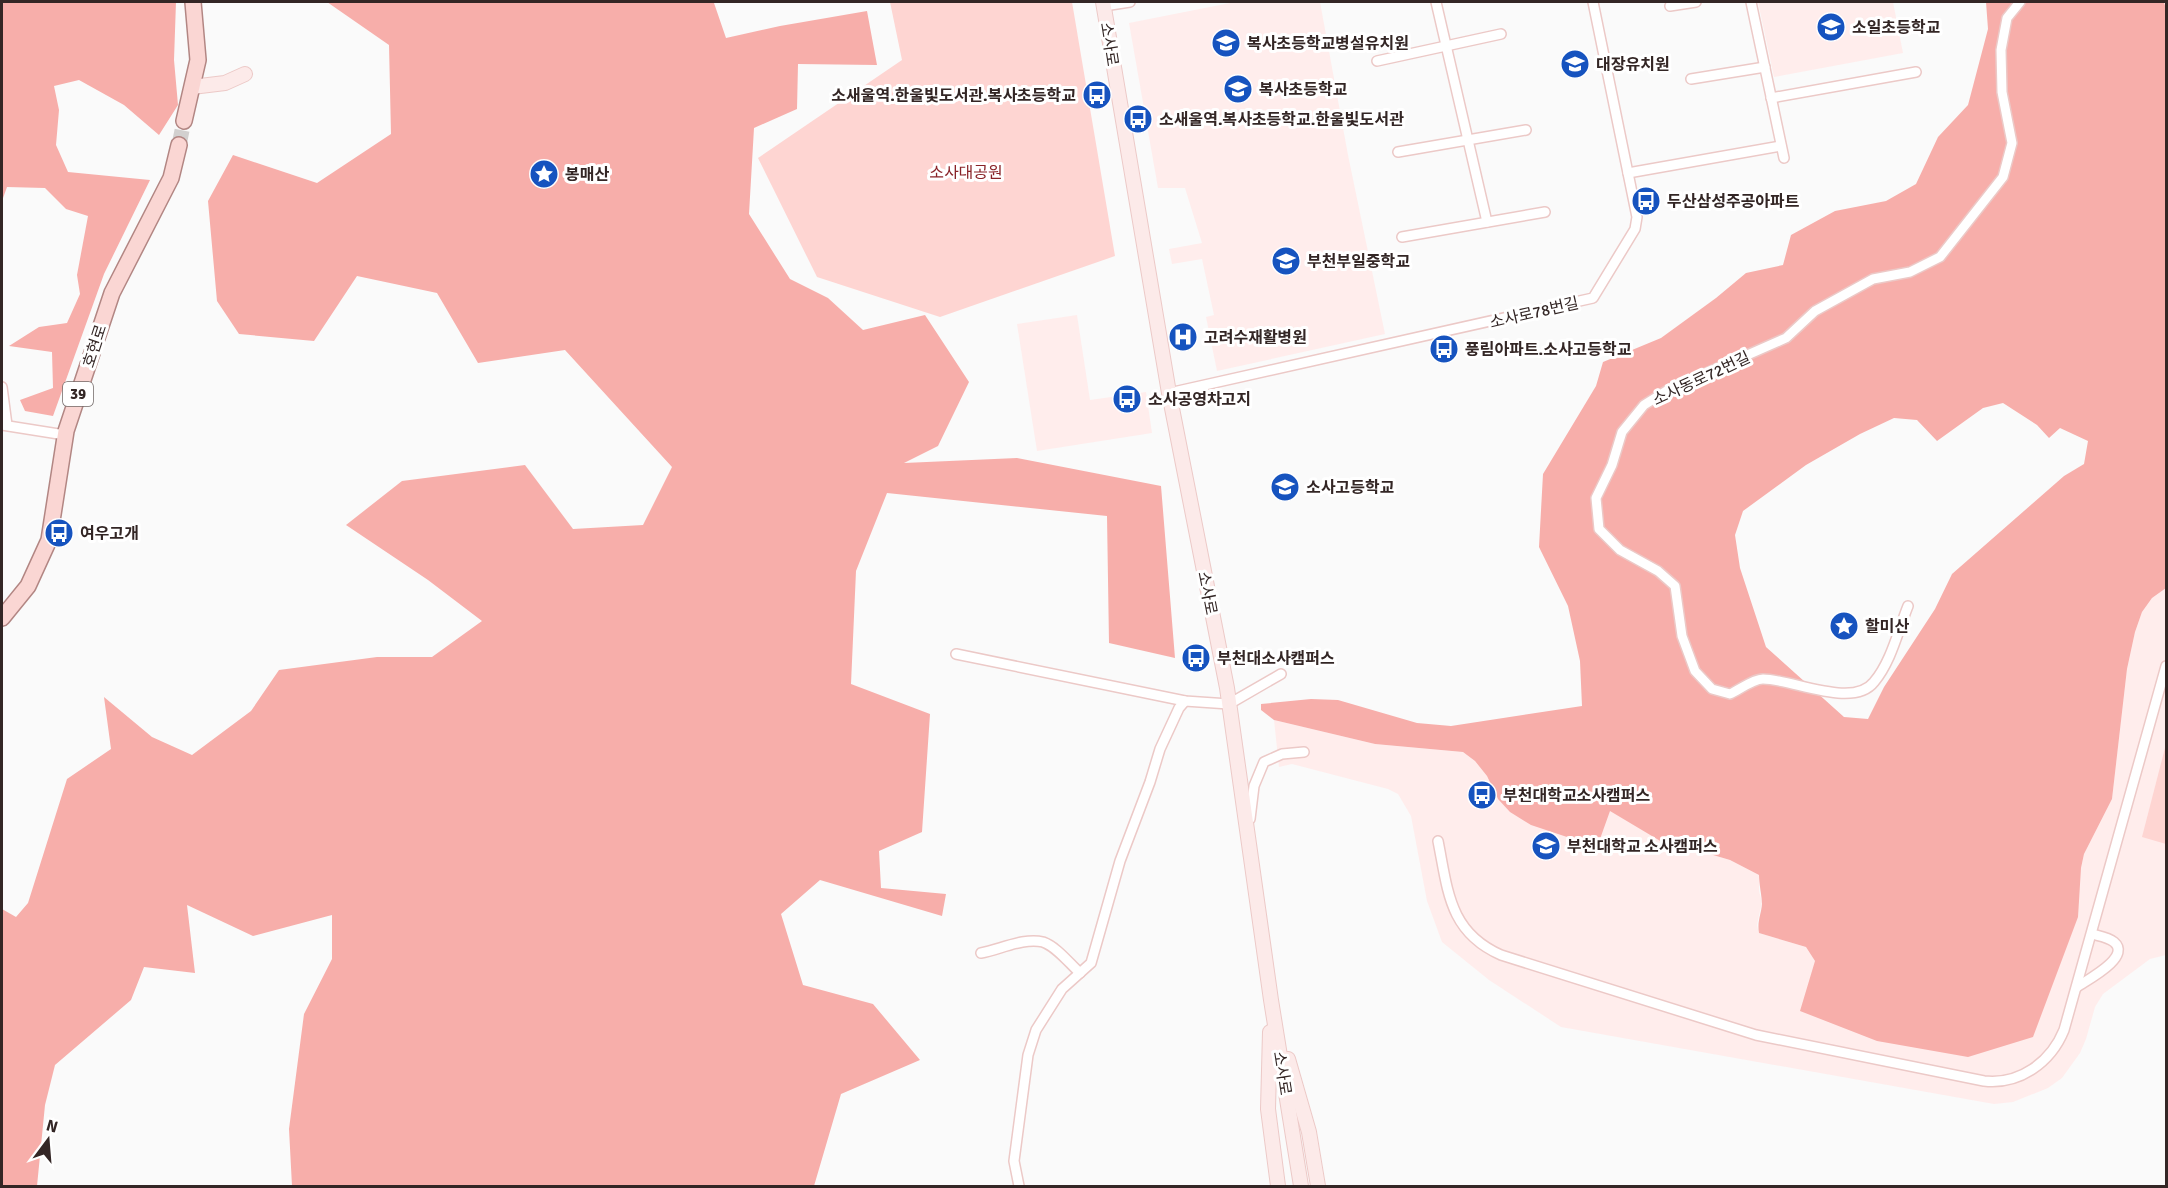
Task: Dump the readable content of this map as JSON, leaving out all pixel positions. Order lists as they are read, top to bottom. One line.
{"streets":{"main road":["호현로","39"],"street":["소사로","소사로78번길","소사동로72번길"]},"crossings":[["소사로","소사로78번길"]],"parks":["소사대공원"],"places":{"school or university":["소일초등학교","복사초등학교병설유치원","대장유치원","복사초등학교","부천부일중학교","소사고등학교","부천대학교 소사캠퍼스"],"bus stop":["소새울역.한울빛도서관.복사초등학교","소새울역.복사초등학교.한울빛도서관","두산삼성주공아파트","풍림아파트.소사고등학교","소사공영차고지","여우고개","부천대소사캠퍼스","부천대학교소사캠퍼스"],"place":["봉매산","할미산"],"hospital":["고려수재활병원"]},"north":"top"}
